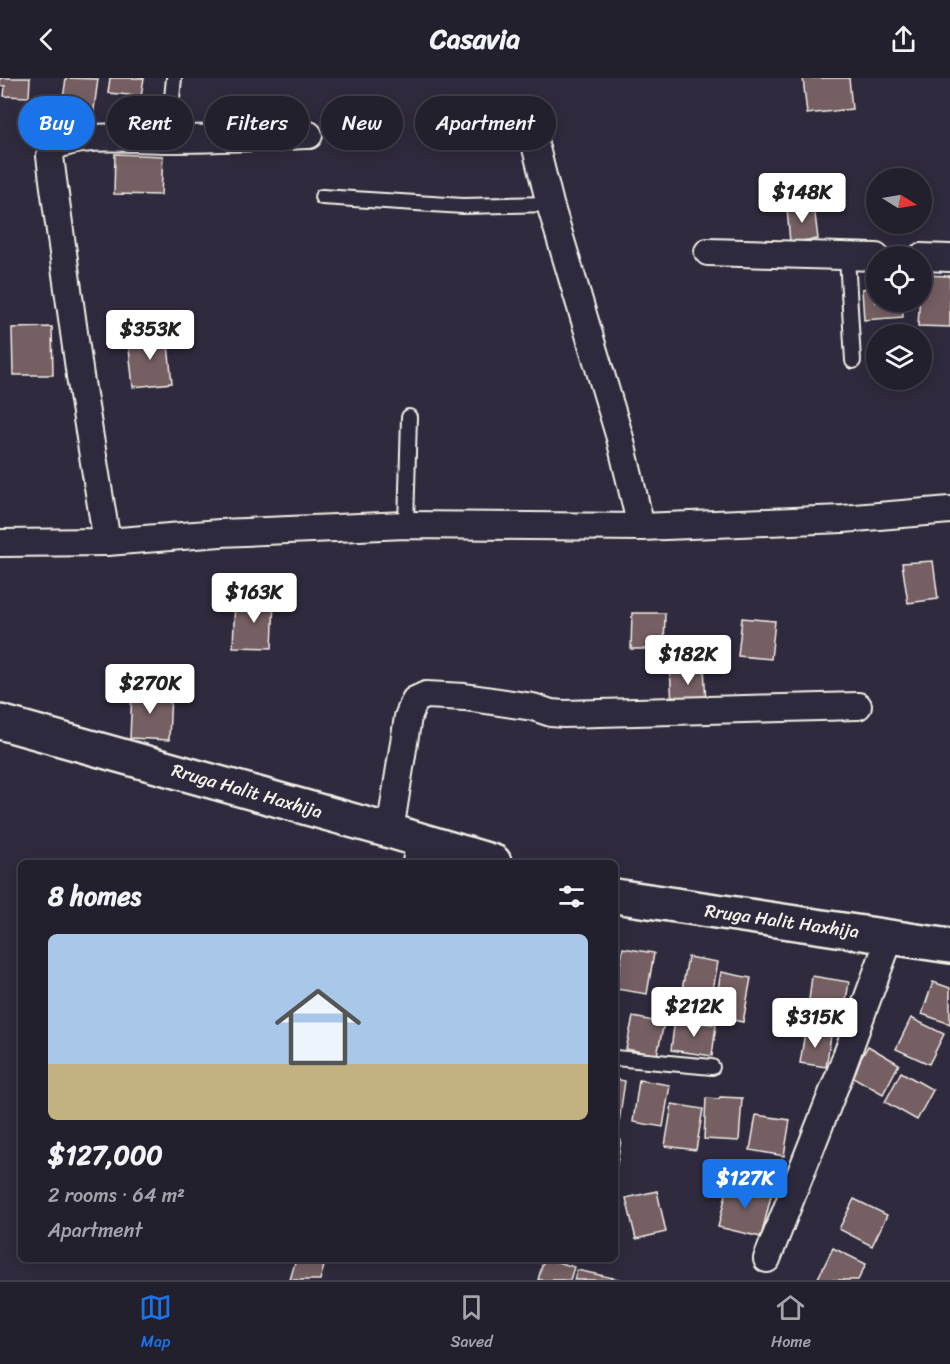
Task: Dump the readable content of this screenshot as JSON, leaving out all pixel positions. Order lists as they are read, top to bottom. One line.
{"streets":{"street":["Rruga Halit Haxhija"]},"north":"right","page":{"header":"Casavia","chip":["Buy","Rent","Filters","New","Apartment"],"price":["$148K","$353K","$163K","$182K","$270K","$212K","$315K","$127K"],"heading":"8 homes","list":[{"name":"$127,000","note":"2 rooms · 64 m² · Apartment"}],"tabs":["Map","Saved","Home"]}}
